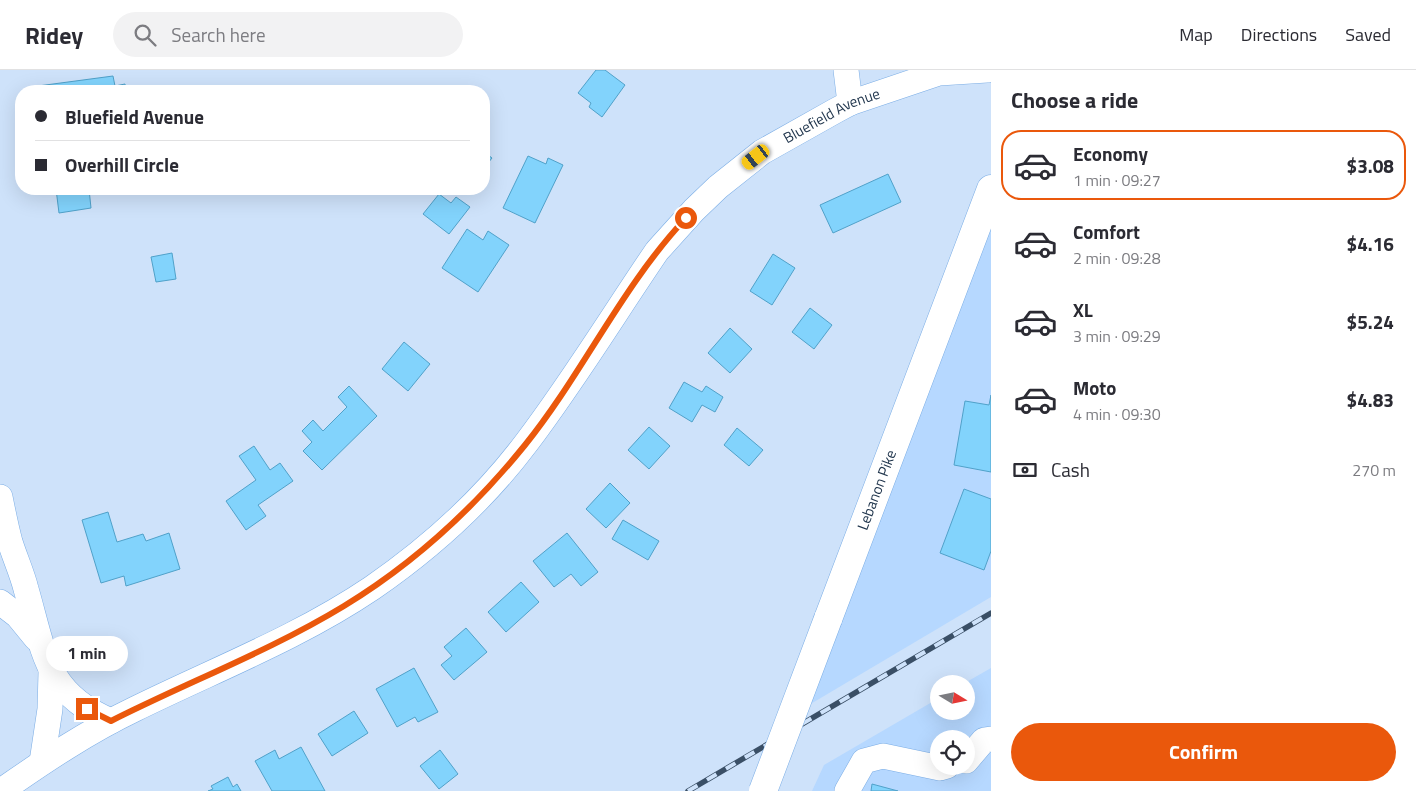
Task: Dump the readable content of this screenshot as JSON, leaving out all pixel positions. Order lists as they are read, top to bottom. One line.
{"streets":{"main road":["Lebanon Pike"],"street":["Bluefield Avenue"]},"north":"right","page":{"header":"Ridey","search":"Search here","nav":["Map","Directions","Saved"],"heading":"Choose a ride","banner":["Bluefield Avenue","Overhill Circle"],"list":[{"name":"Economy","note":"1 min · 09:27","value":"$3.08"},{"name":"Comfort","note":"2 min · 09:28","value":"$4.16"},{"name":"XL","note":"3 min · 09:29","value":"$5.24"},{"name":"Moto","note":"4 min · 09:30","value":"$4.83"}],"pay":["Cash","270 m"],"bubble":"1 min","buttons":"Confirm"}}
